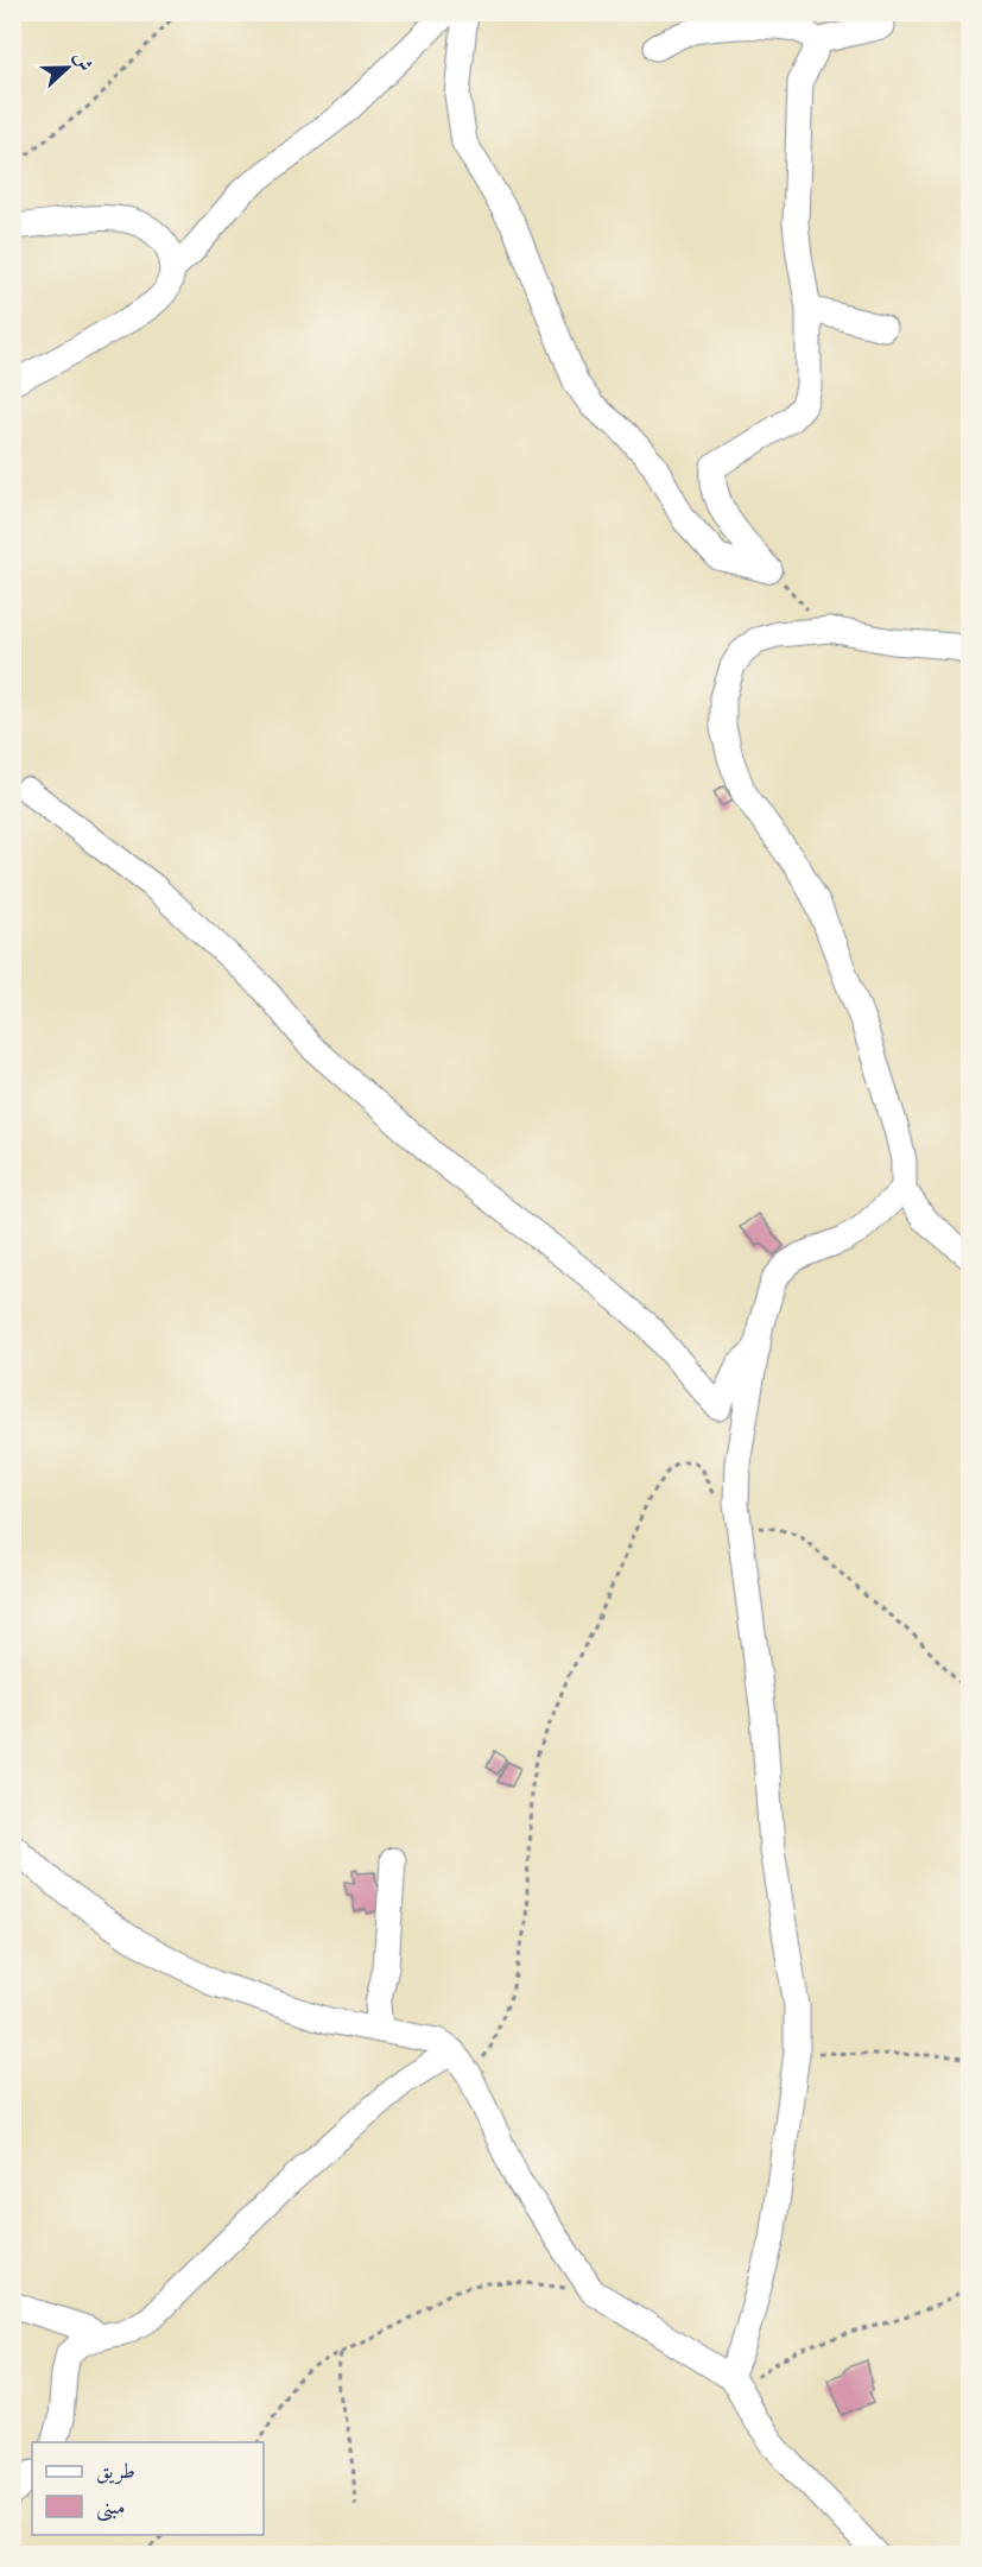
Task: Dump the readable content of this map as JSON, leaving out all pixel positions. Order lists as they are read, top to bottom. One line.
{"legend":["طريق","مبنى"],"north":"right"}
